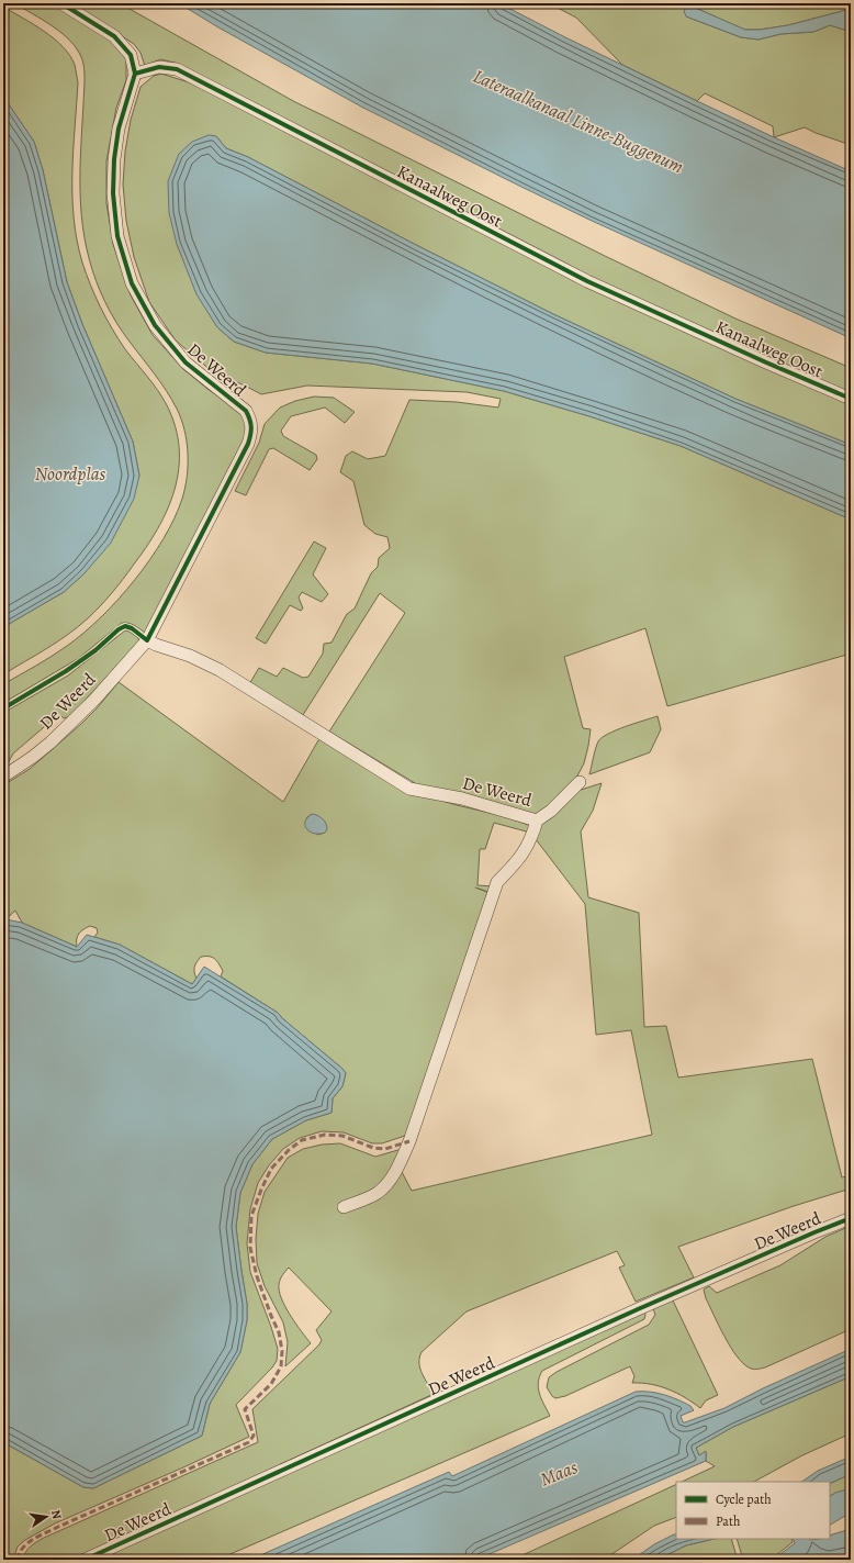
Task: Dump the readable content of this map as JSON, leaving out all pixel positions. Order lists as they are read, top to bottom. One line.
{"streets":{"street":["Kanaalweg Oost","De Weerd"]},"crossings":[["Kanaalweg Oost","De Weerd"]],"water":["Lateraalkanaal Linne-Buggenum","Noordplas","Maas"],"legend":["Cycle path","Path"],"north":"right"}
